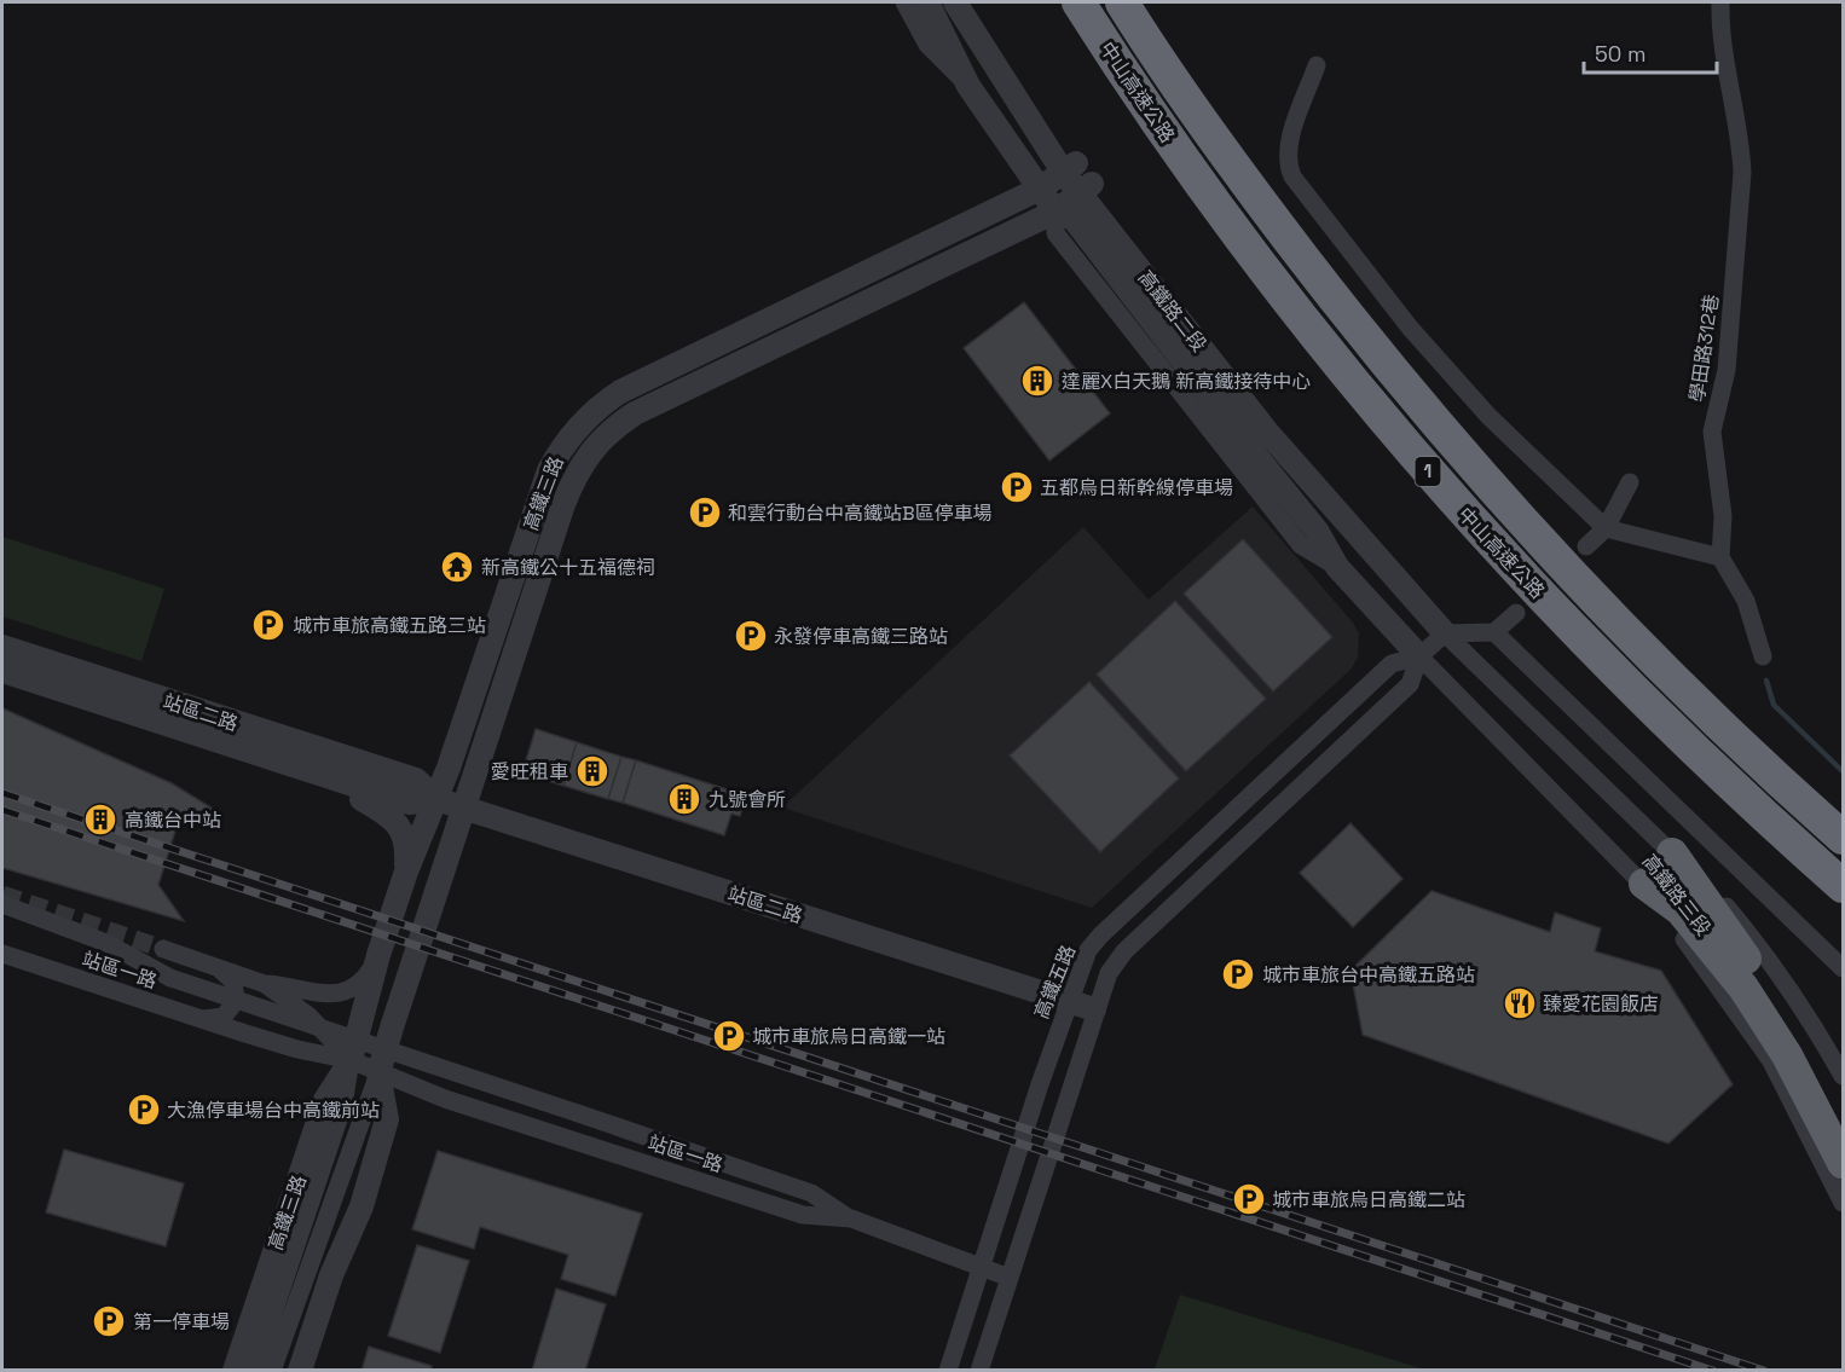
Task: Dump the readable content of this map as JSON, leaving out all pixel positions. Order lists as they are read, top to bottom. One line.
{"streets":{"highway":["中山高速公路","1"],"street":["高鐵路二段","學田路312巷","高鐵三路","站區二路","高鐵路三段","站區一路","高鐵五路"]},"crossings":[["高鐵路二段","高鐵三路"],["高鐵路二段","高鐵路三段"],["高鐵路二段","高鐵五路"],["高鐵三路","站區二路"],["高鐵三路","站區一路"],["站區二路","高鐵五路"],["高鐵路三段","高鐵五路"],["站區一路","高鐵五路"]],"places":{"building":["達麗X白天鵝 新高鐵接待中心","愛旺租車","九號會所","高鐵台中站"],"parking":["五都烏日新幹線停車場","和雲行動台中高鐵站B區停車場","城市車旅高鐵五路三站","永發停車高鐵三路站","城市車旅台中高鐵五路站","城市車旅烏日高鐵一站","大漁停車場台中高鐵前站","城市車旅烏日高鐵二站","第一停車場"],"temple":["新高鐵公十五福德祠"],"restaurant":["臻愛花園飯店"]},"scale_bar":"50 m"}
